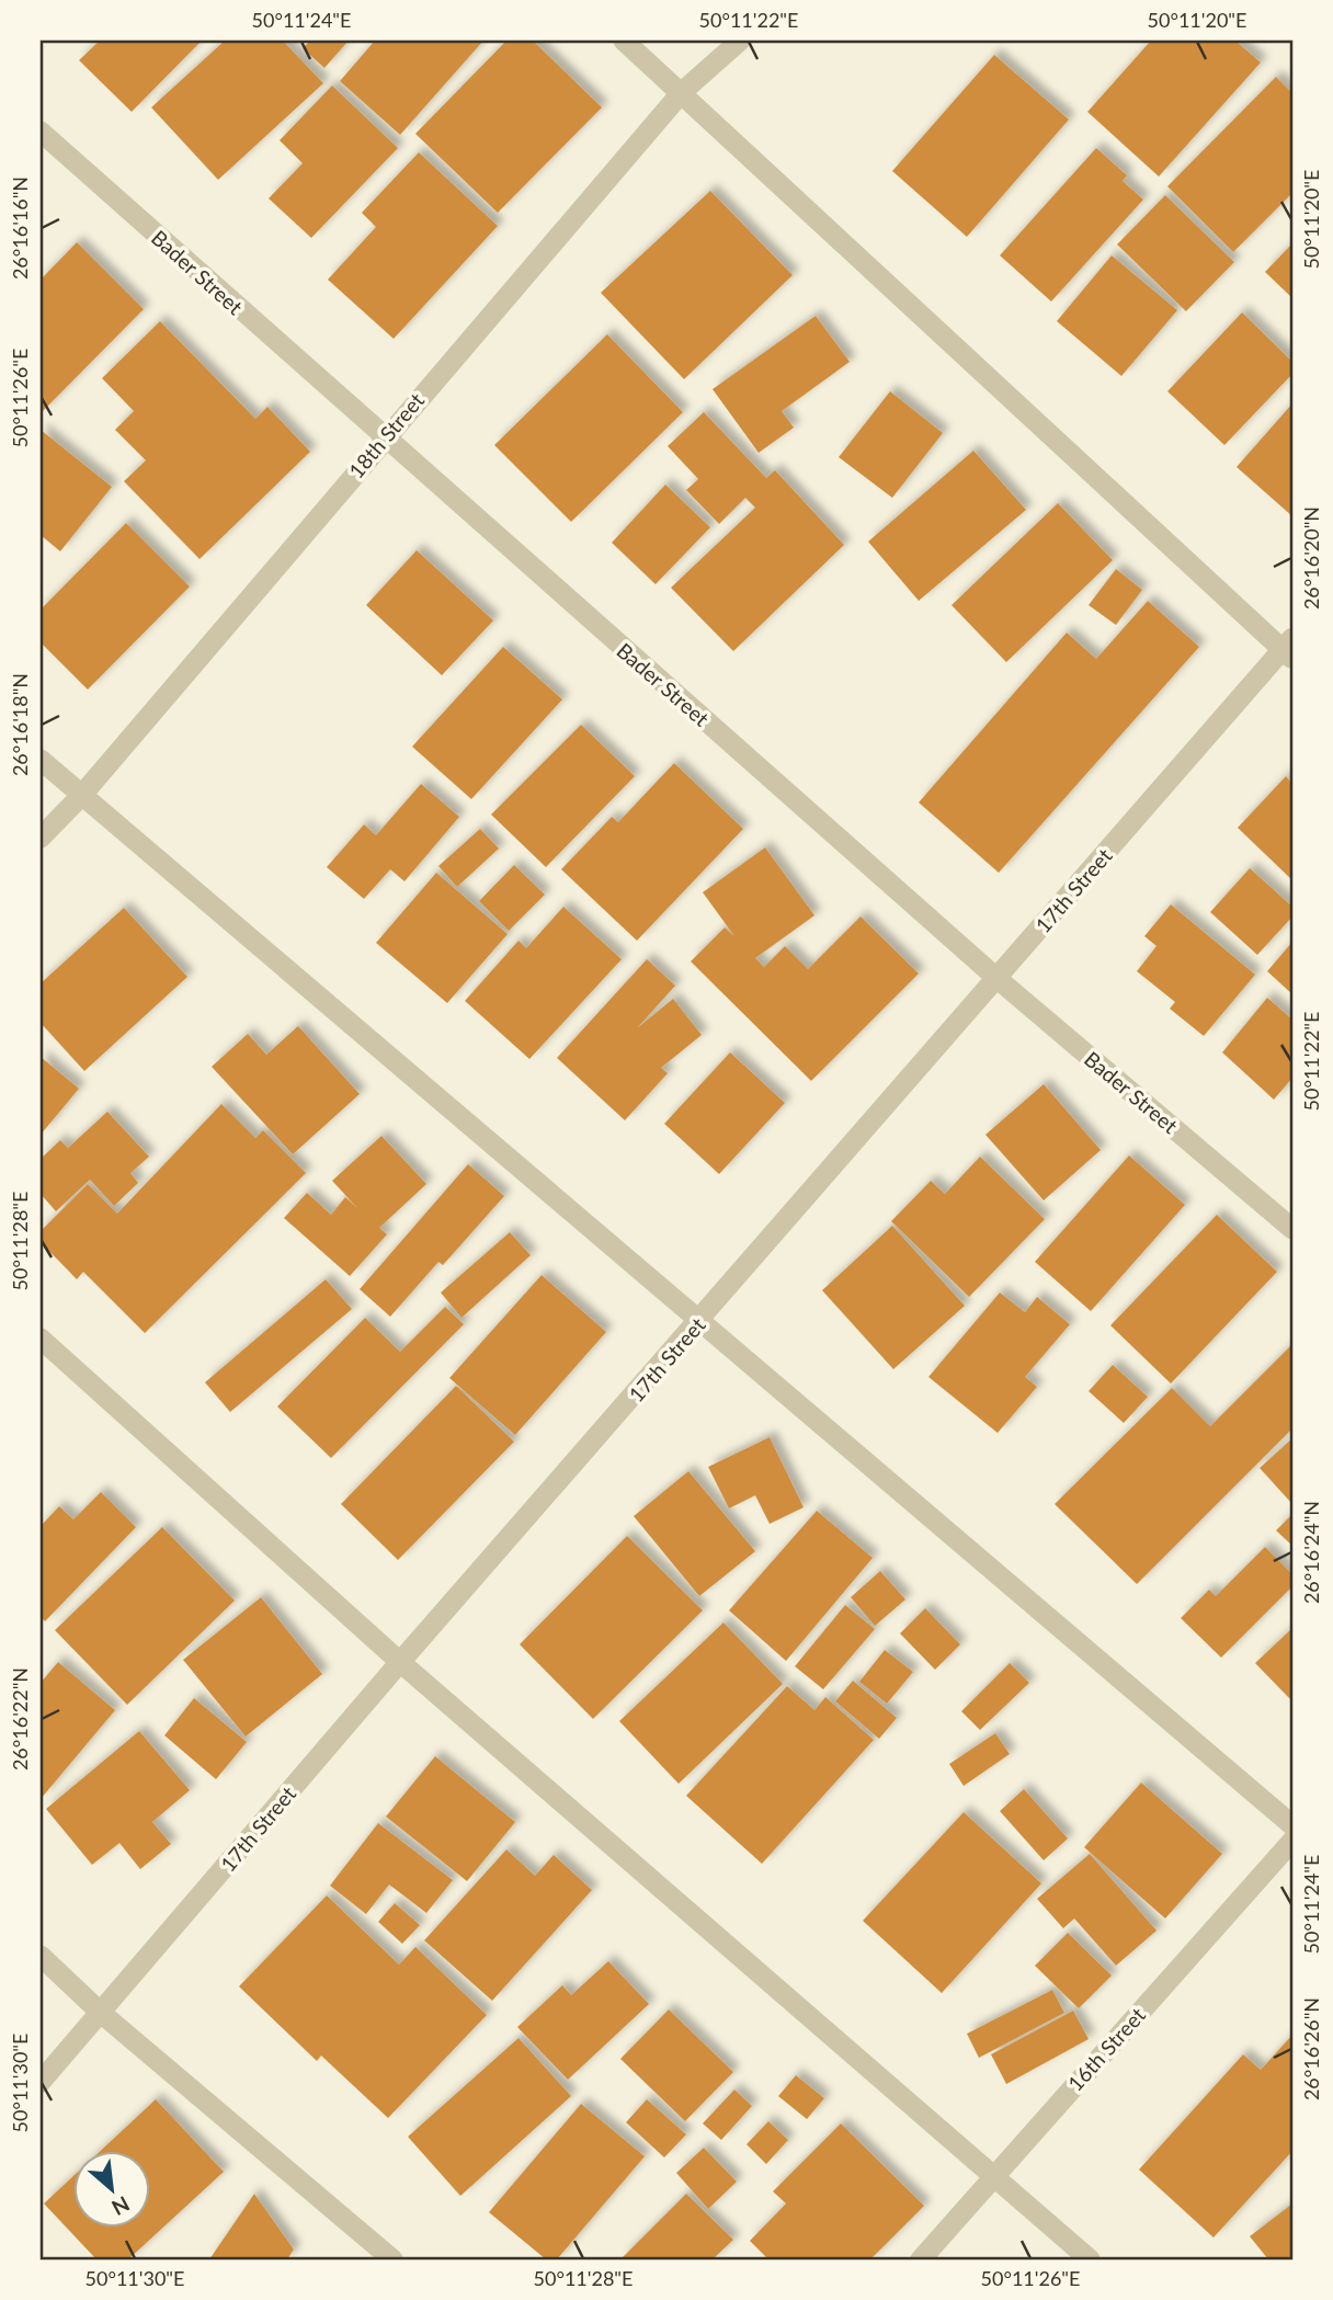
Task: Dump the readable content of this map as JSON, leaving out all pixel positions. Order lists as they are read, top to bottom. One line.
{"streets":{"street":["Bader Street","18th Street","17th Street","16th Street"]},"crossings":[["Bader Street","18th Street"],["Bader Street","17th Street"]],"north":"bottom right","coordinates":["50°11'24\"E","50°11'22\"E","50°11'20\"E","26°16'16\"N","50°11'26\"E","26°16'20\"N","26°16'18\"N","50°11'28\"E","26°16'24\"N","26°16'22\"N","26°16'26\"N","50°11'30\"E"]}
